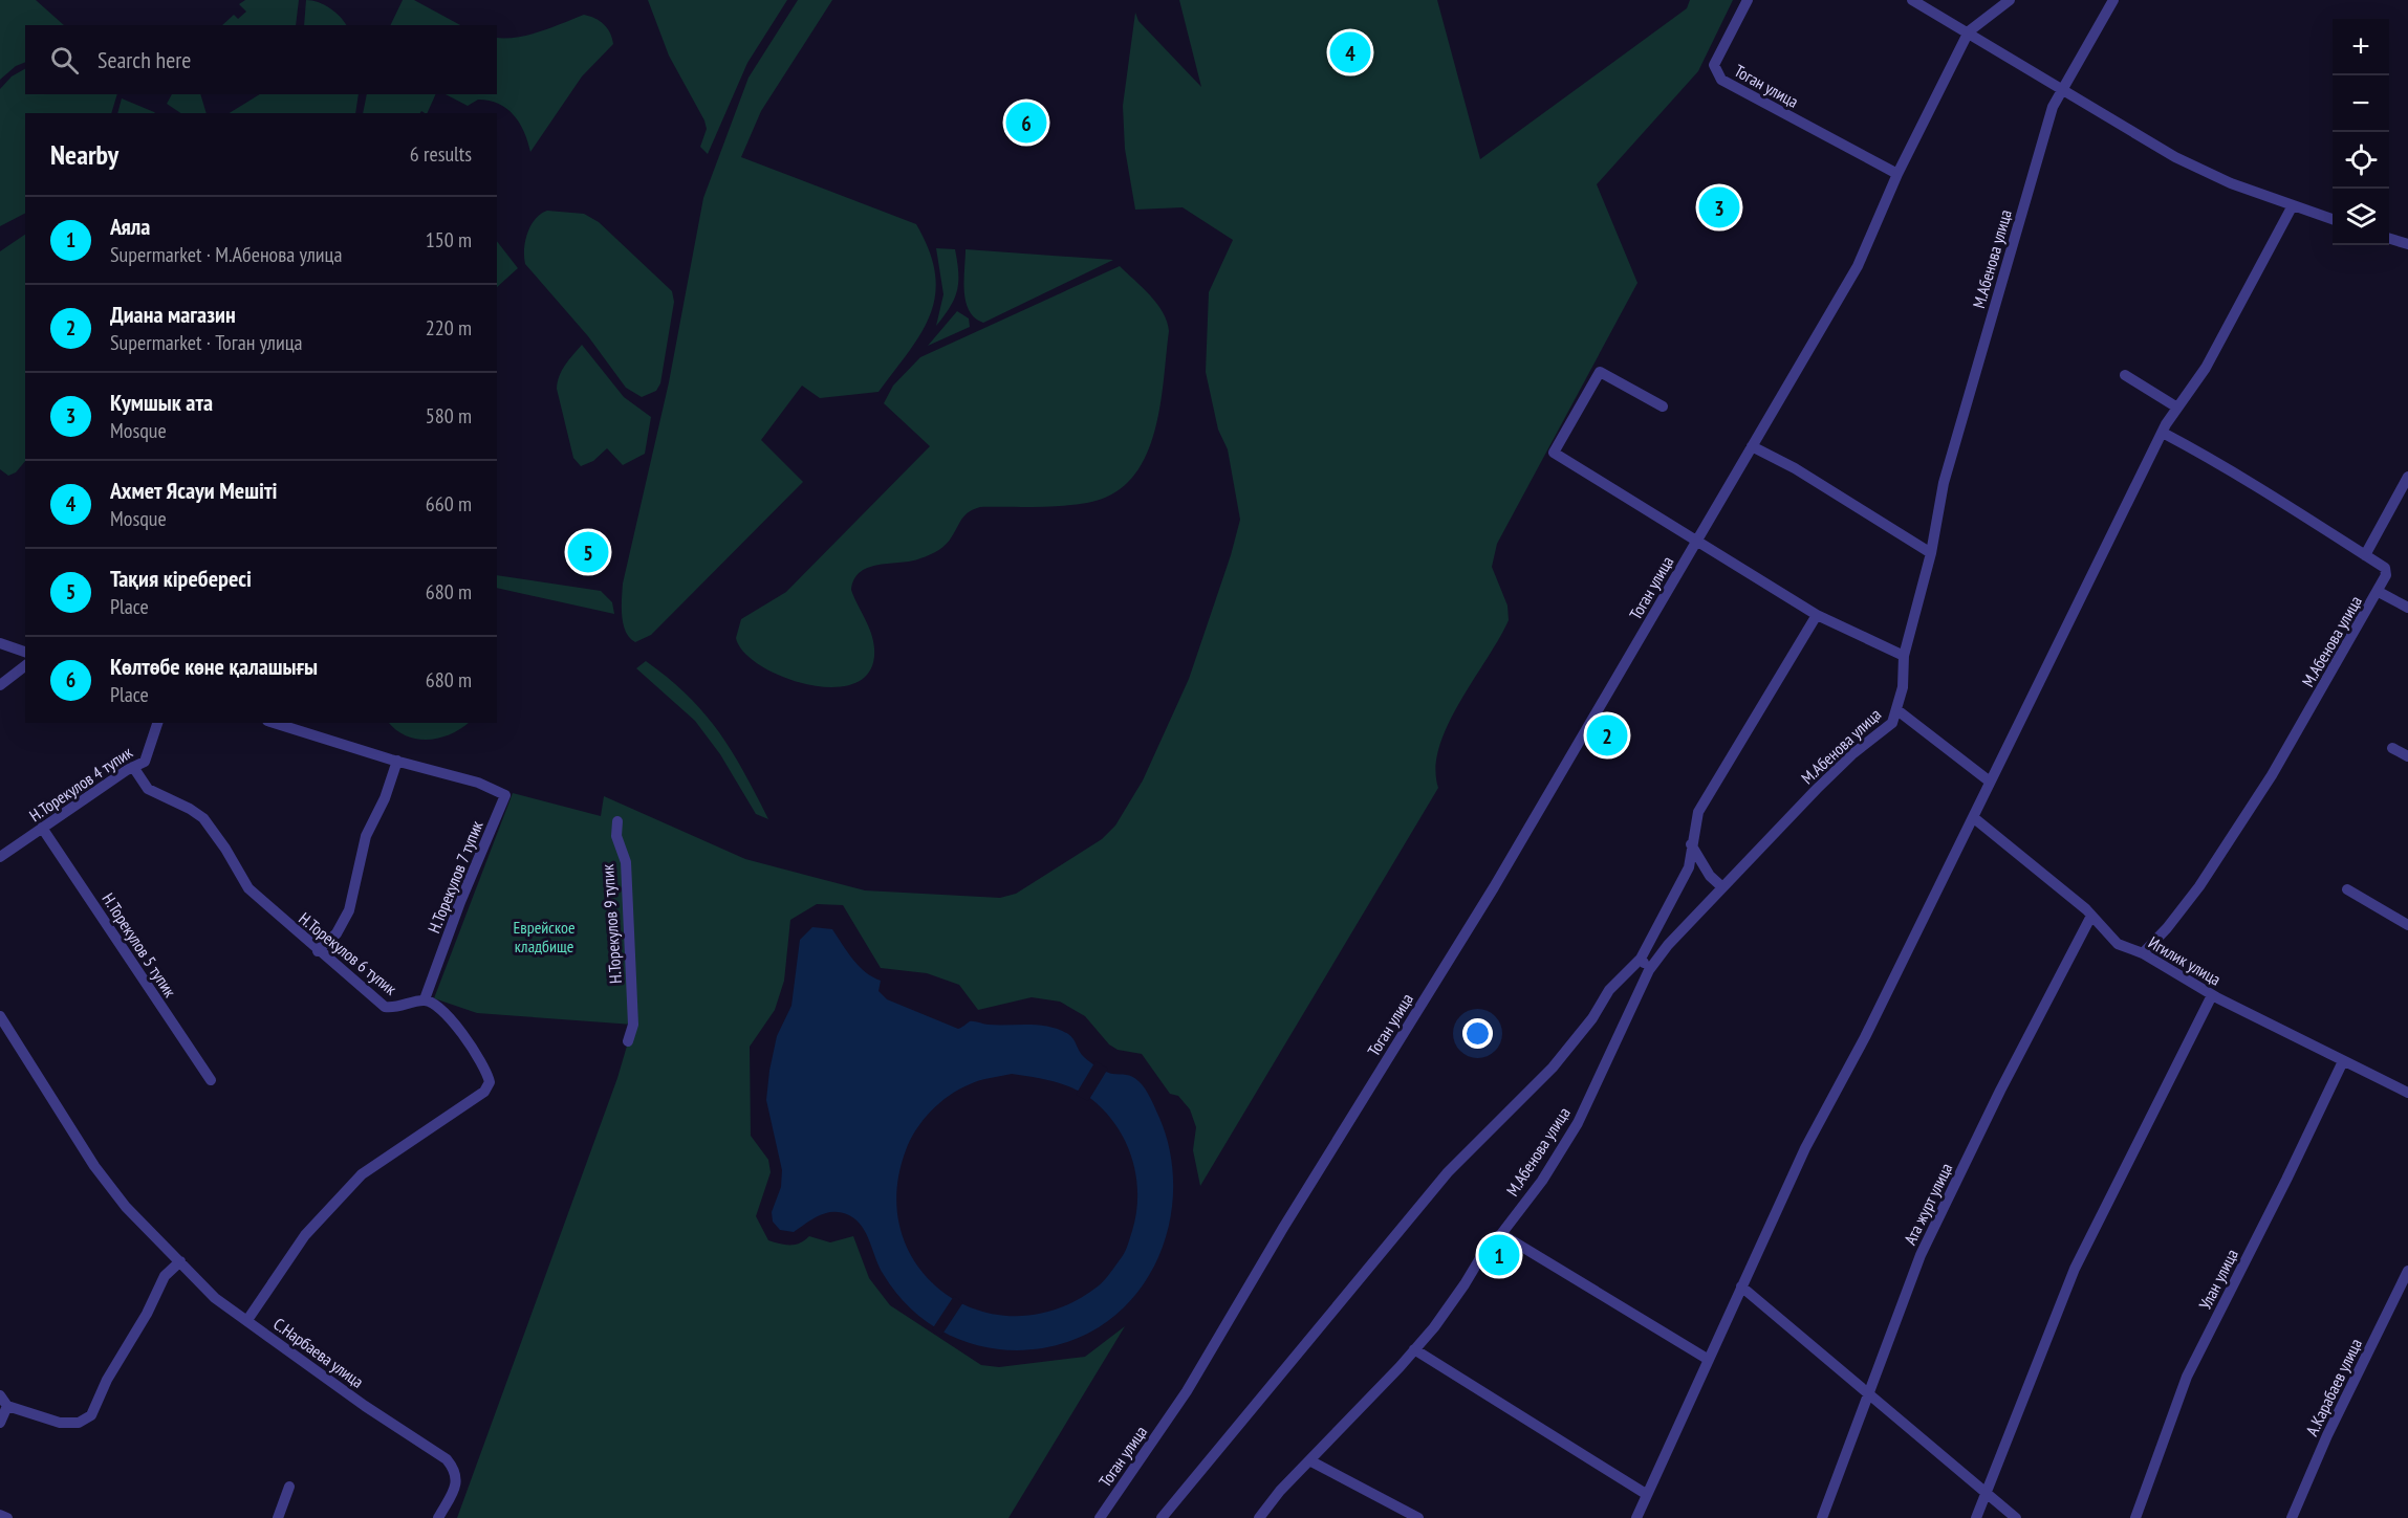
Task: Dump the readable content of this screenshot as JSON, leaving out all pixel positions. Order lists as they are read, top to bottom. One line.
{"streets":{"street":["Тоган улица","М.Абенова улица","Н.Торекулов 4 тупик","Н.Торекулов 7 тупик","Н.Торекулов 9 тупик","Н.Торекулов 5 тупик","Н.Торекулов 6 тупик","Игилик улица","Ата журт улица","Улан улица","С.Нарбаева улица","А.Карабаев улица"]},"crossings":[["М.Абенова улица","Игилик улица"],["Н.Торекулов 4 тупик","Н.Торекулов 5 тупик"],["Н.Торекулов 4 тупик","Н.Торекулов 6 тупик"],["Н.Торекулов 7 тупик","Н.Торекулов 6 тупик"],["Игилик улица","Ата журт улица"],["Игилик улица","Улан улица"]],"parks":["Еврейское кладбище"],"page":{"map_buttons":["+","−"],"search":"Search here","pins":["4","6","3","5","2","1"],"heading":["Nearby","6 results"],"list":[{"mark":"1","name":"Аяла","note":"Supermarket · М.Абенова улица","value":"150 m"},{"mark":"2","name":"Диана магазин","note":"Supermarket · Тоган улица","value":"220 m"},{"mark":"3","name":"Кумшык ата","note":"Mosque","value":"580 m"},{"mark":"4","name":"Ахмет Ясауи Мешіті","note":"Mosque","value":"660 m"},{"mark":"5","name":"Тақия кіребересі","note":"Place","value":"680 m"},{"mark":"6","name":"Көлтөбе көне қалашығы","note":"Place","value":"680 m"}]}}
